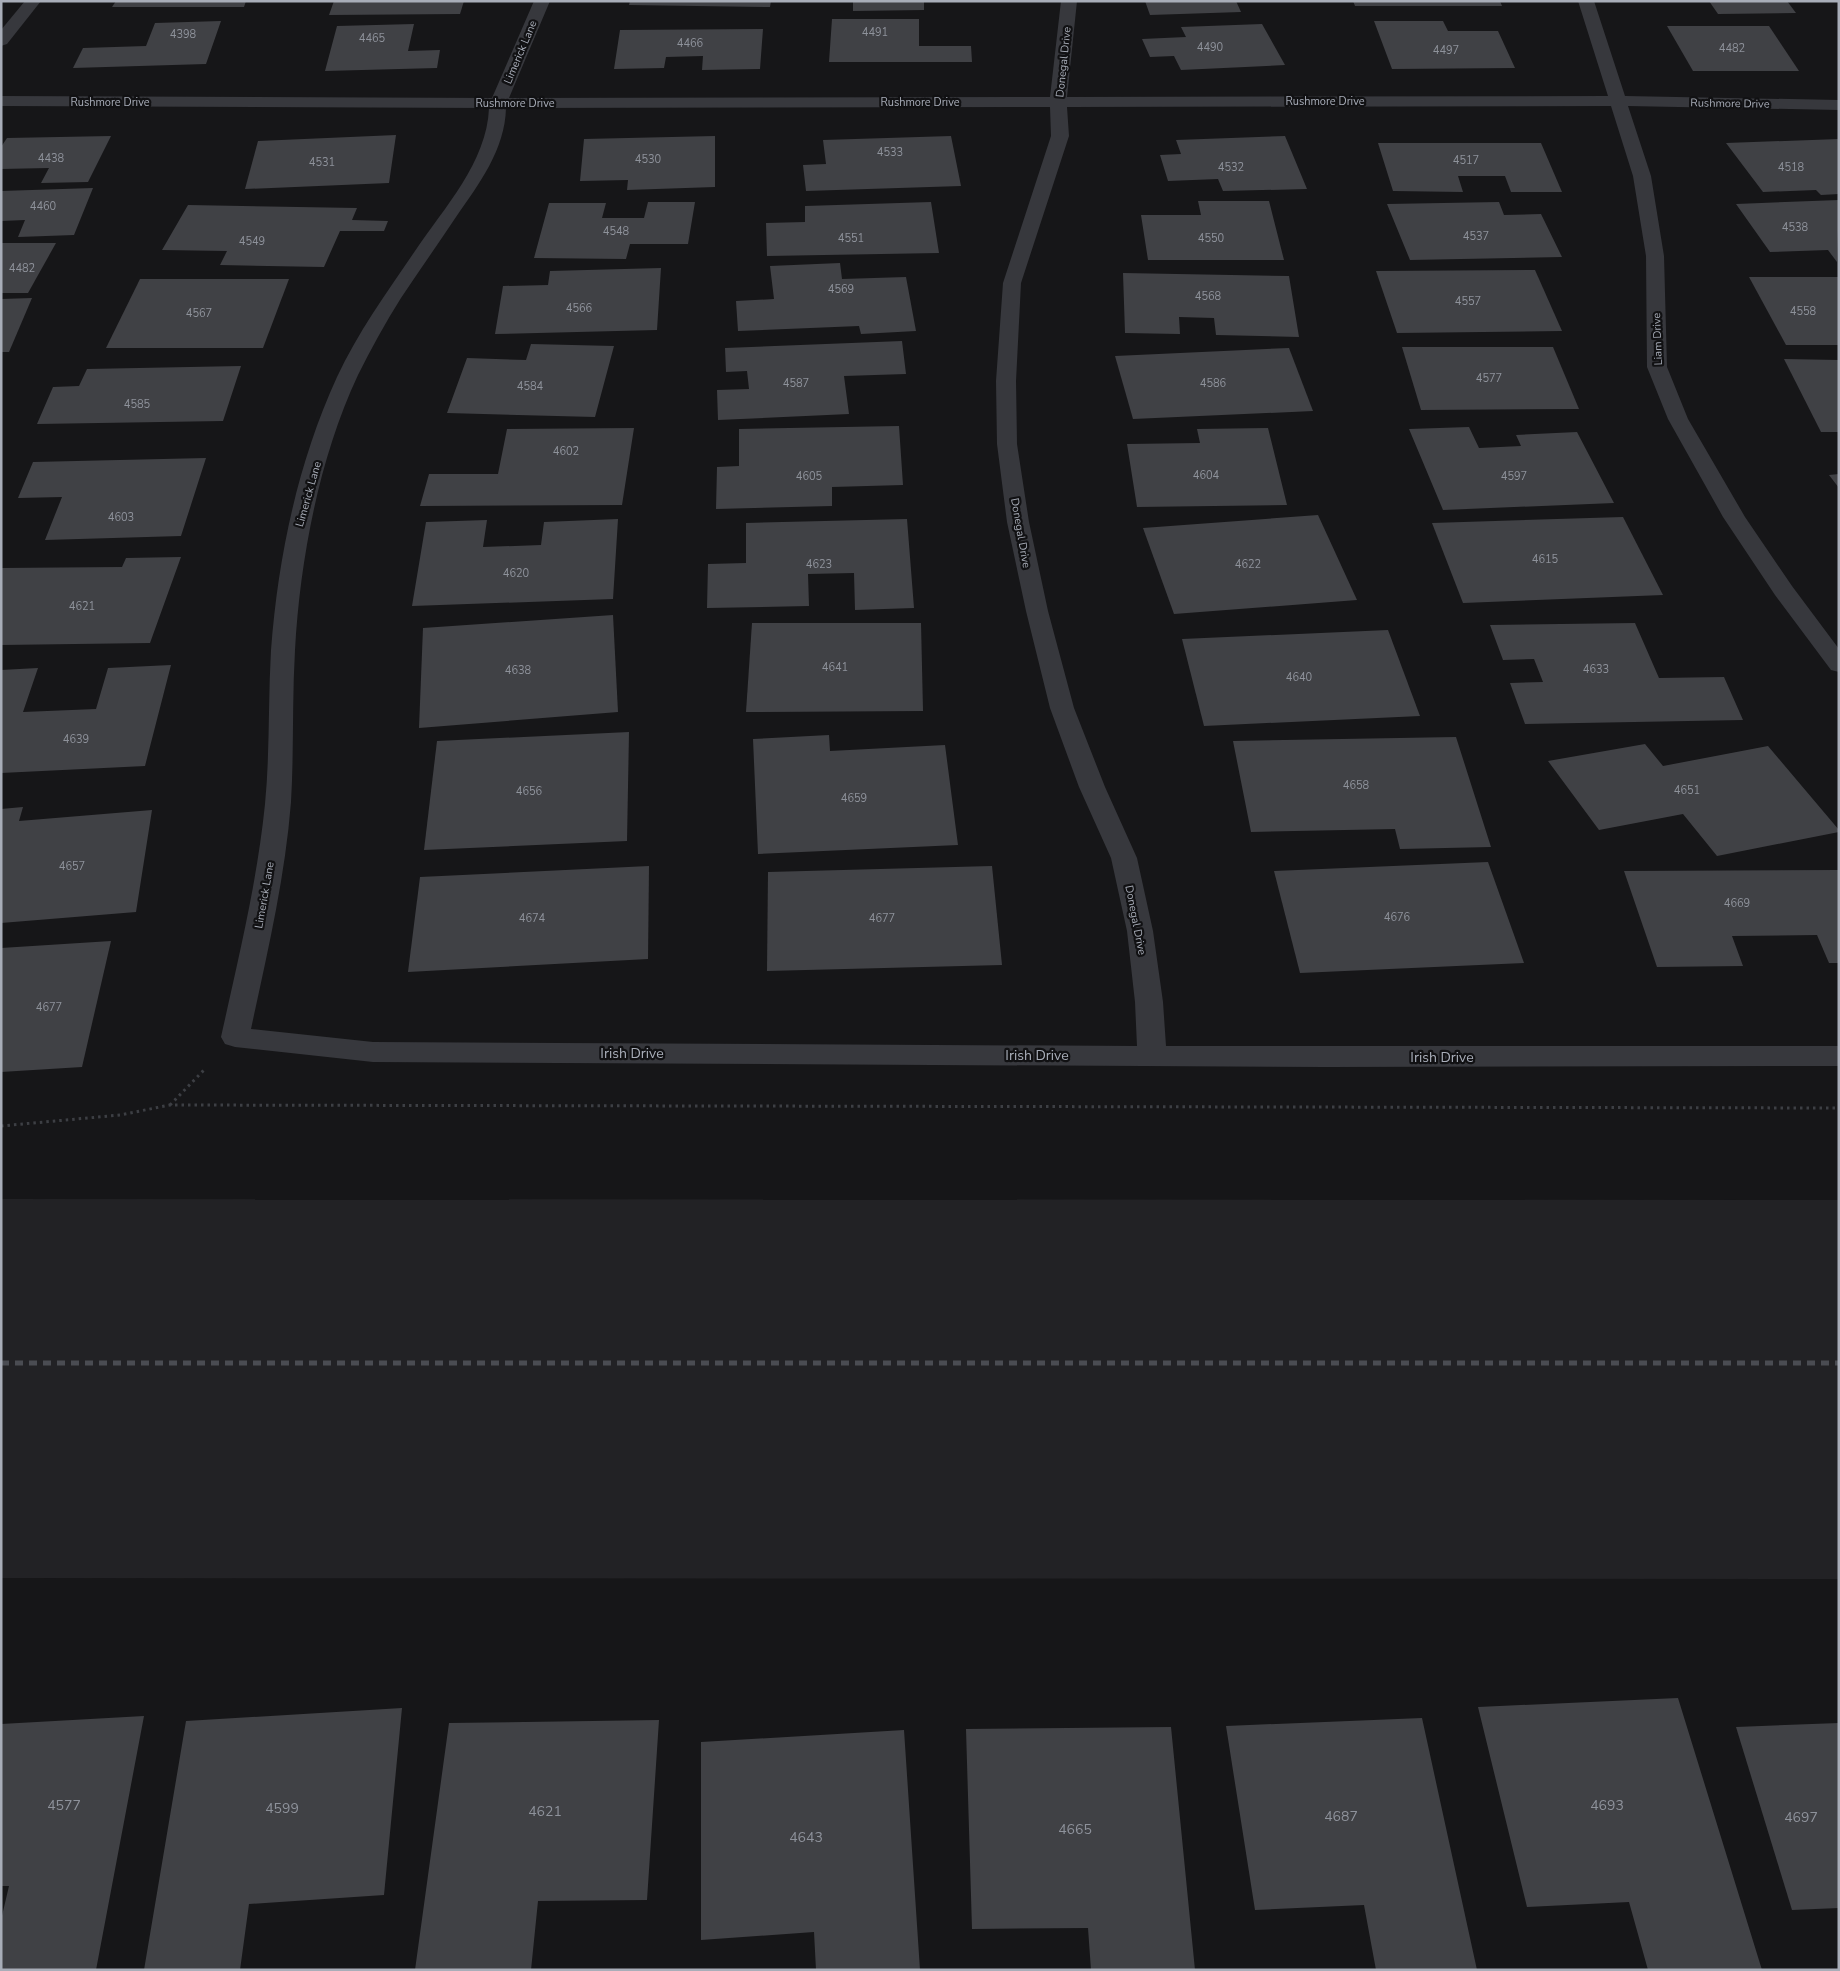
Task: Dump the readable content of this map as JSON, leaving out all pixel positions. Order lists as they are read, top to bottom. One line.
{"streets":{"street":["Limerick Lane","Donegal Drive","Rushmore Drive","Liam Drive","Irish Drive"]},"crossings":[["Limerick Lane","Rushmore Drive"],["Limerick Lane","Irish Drive"],["Donegal Drive","Rushmore Drive"],["Donegal Drive","Irish Drive"],["Rushmore Drive","Liam Drive"]],"house_numbers":["4491","4398","4465","4466","4490","4482","4497","4533","4438","4530","4517","4531","4532","4518","4460","4538","4548","4537","4551","4550","4549","4482","4569","4568","4557","4566","4558","4567","4577","4587","4586","4584","4585","4602","4604","4605","4597","4603","4615","4623","4622","4620","4621","4641","4633","4638","4640","4639","4658","4651","4656","4659","4657","4669","4676","4674","4677","4677","4577","4693","4599","4621","4687","4697","4665","4643"]}
